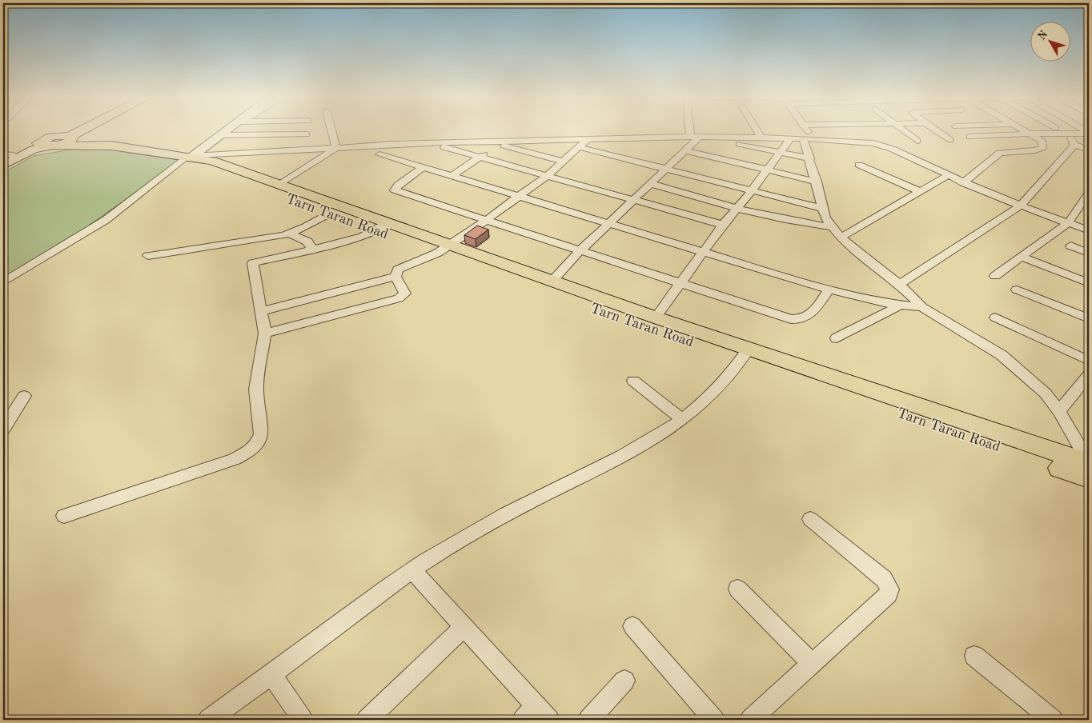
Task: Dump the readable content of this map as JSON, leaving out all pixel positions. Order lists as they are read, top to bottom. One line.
{"streets":{"main road":["Tarn Taran Road"]},"north":"top left"}
